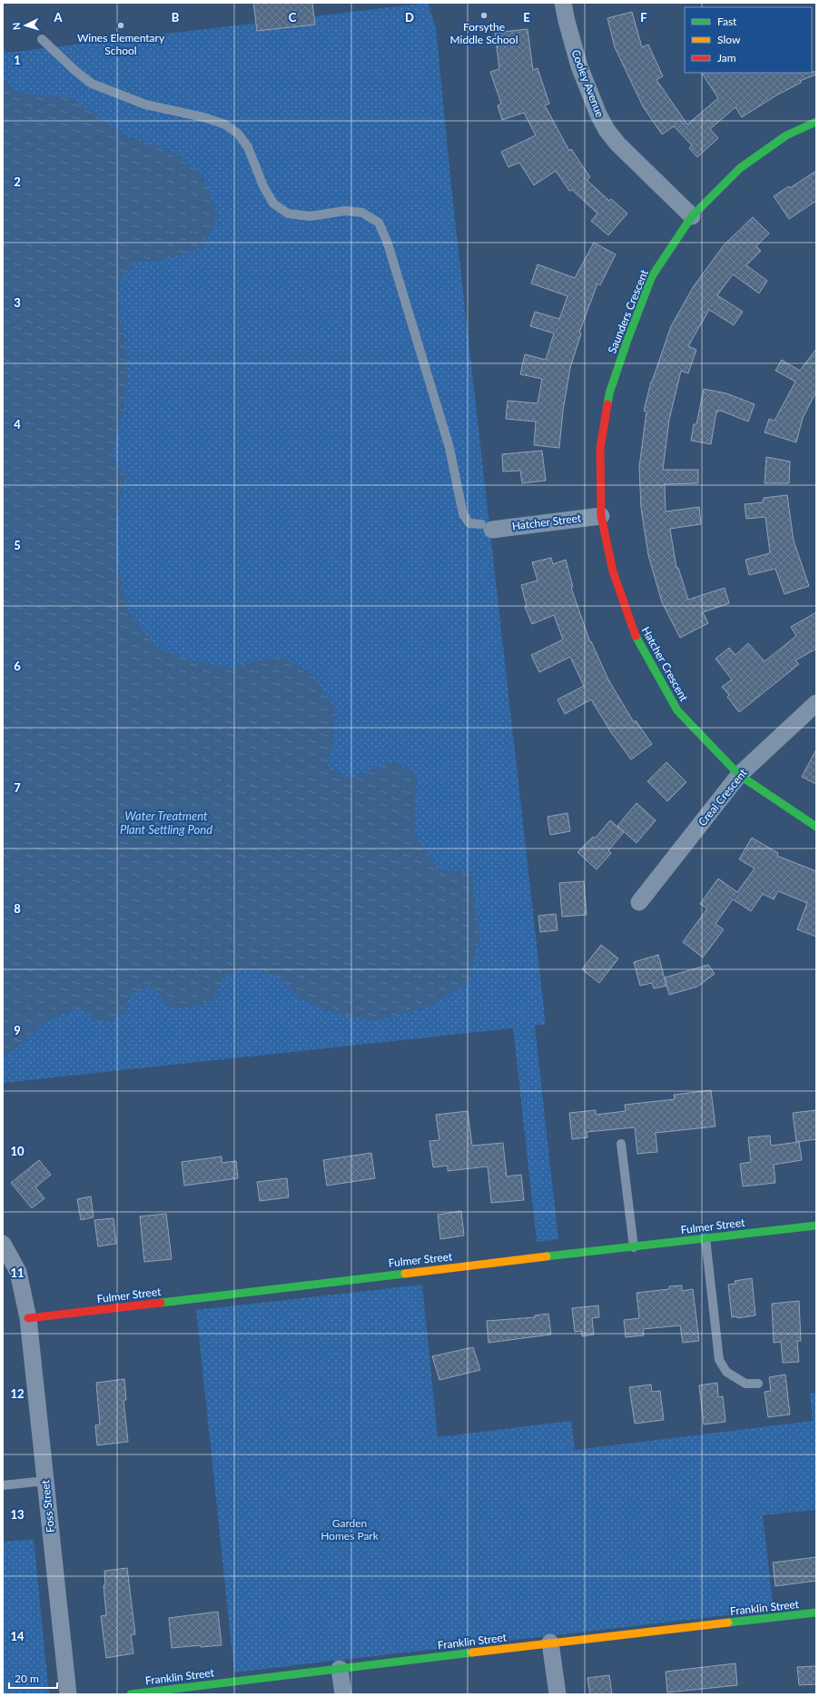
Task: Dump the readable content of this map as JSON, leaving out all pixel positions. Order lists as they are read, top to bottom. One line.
{"streets":{"street":["Cooley Avenue","Saunders Crescent","Hatcher Street","Hatcher Crescent","Creal Crescent","Fulmer Street","Foss Street","Franklin Street"]},"crossings":[["Cooley Avenue","Saunders Crescent"],["Saunders Crescent","Hatcher Street"],["Saunders Crescent","Hatcher Crescent"],["Hatcher Street","Hatcher Crescent"],["Hatcher Crescent","Creal Crescent"],["Fulmer Street","Foss Street"]],"water":["Water Treatment Plant Settling Pond"],"parks":["Garden Homes Park"],"places":["Forsythe Middle School","Wines Elementary School"],"legend":["Fast","Slow","Jam"],"scale_bar":"20 m","north":"left","grid":{"columns":["A","B","C","D","E","F"],"rows":["1","2","3","4","5","6","7","8","9","10","11","12","13","14"]}}
